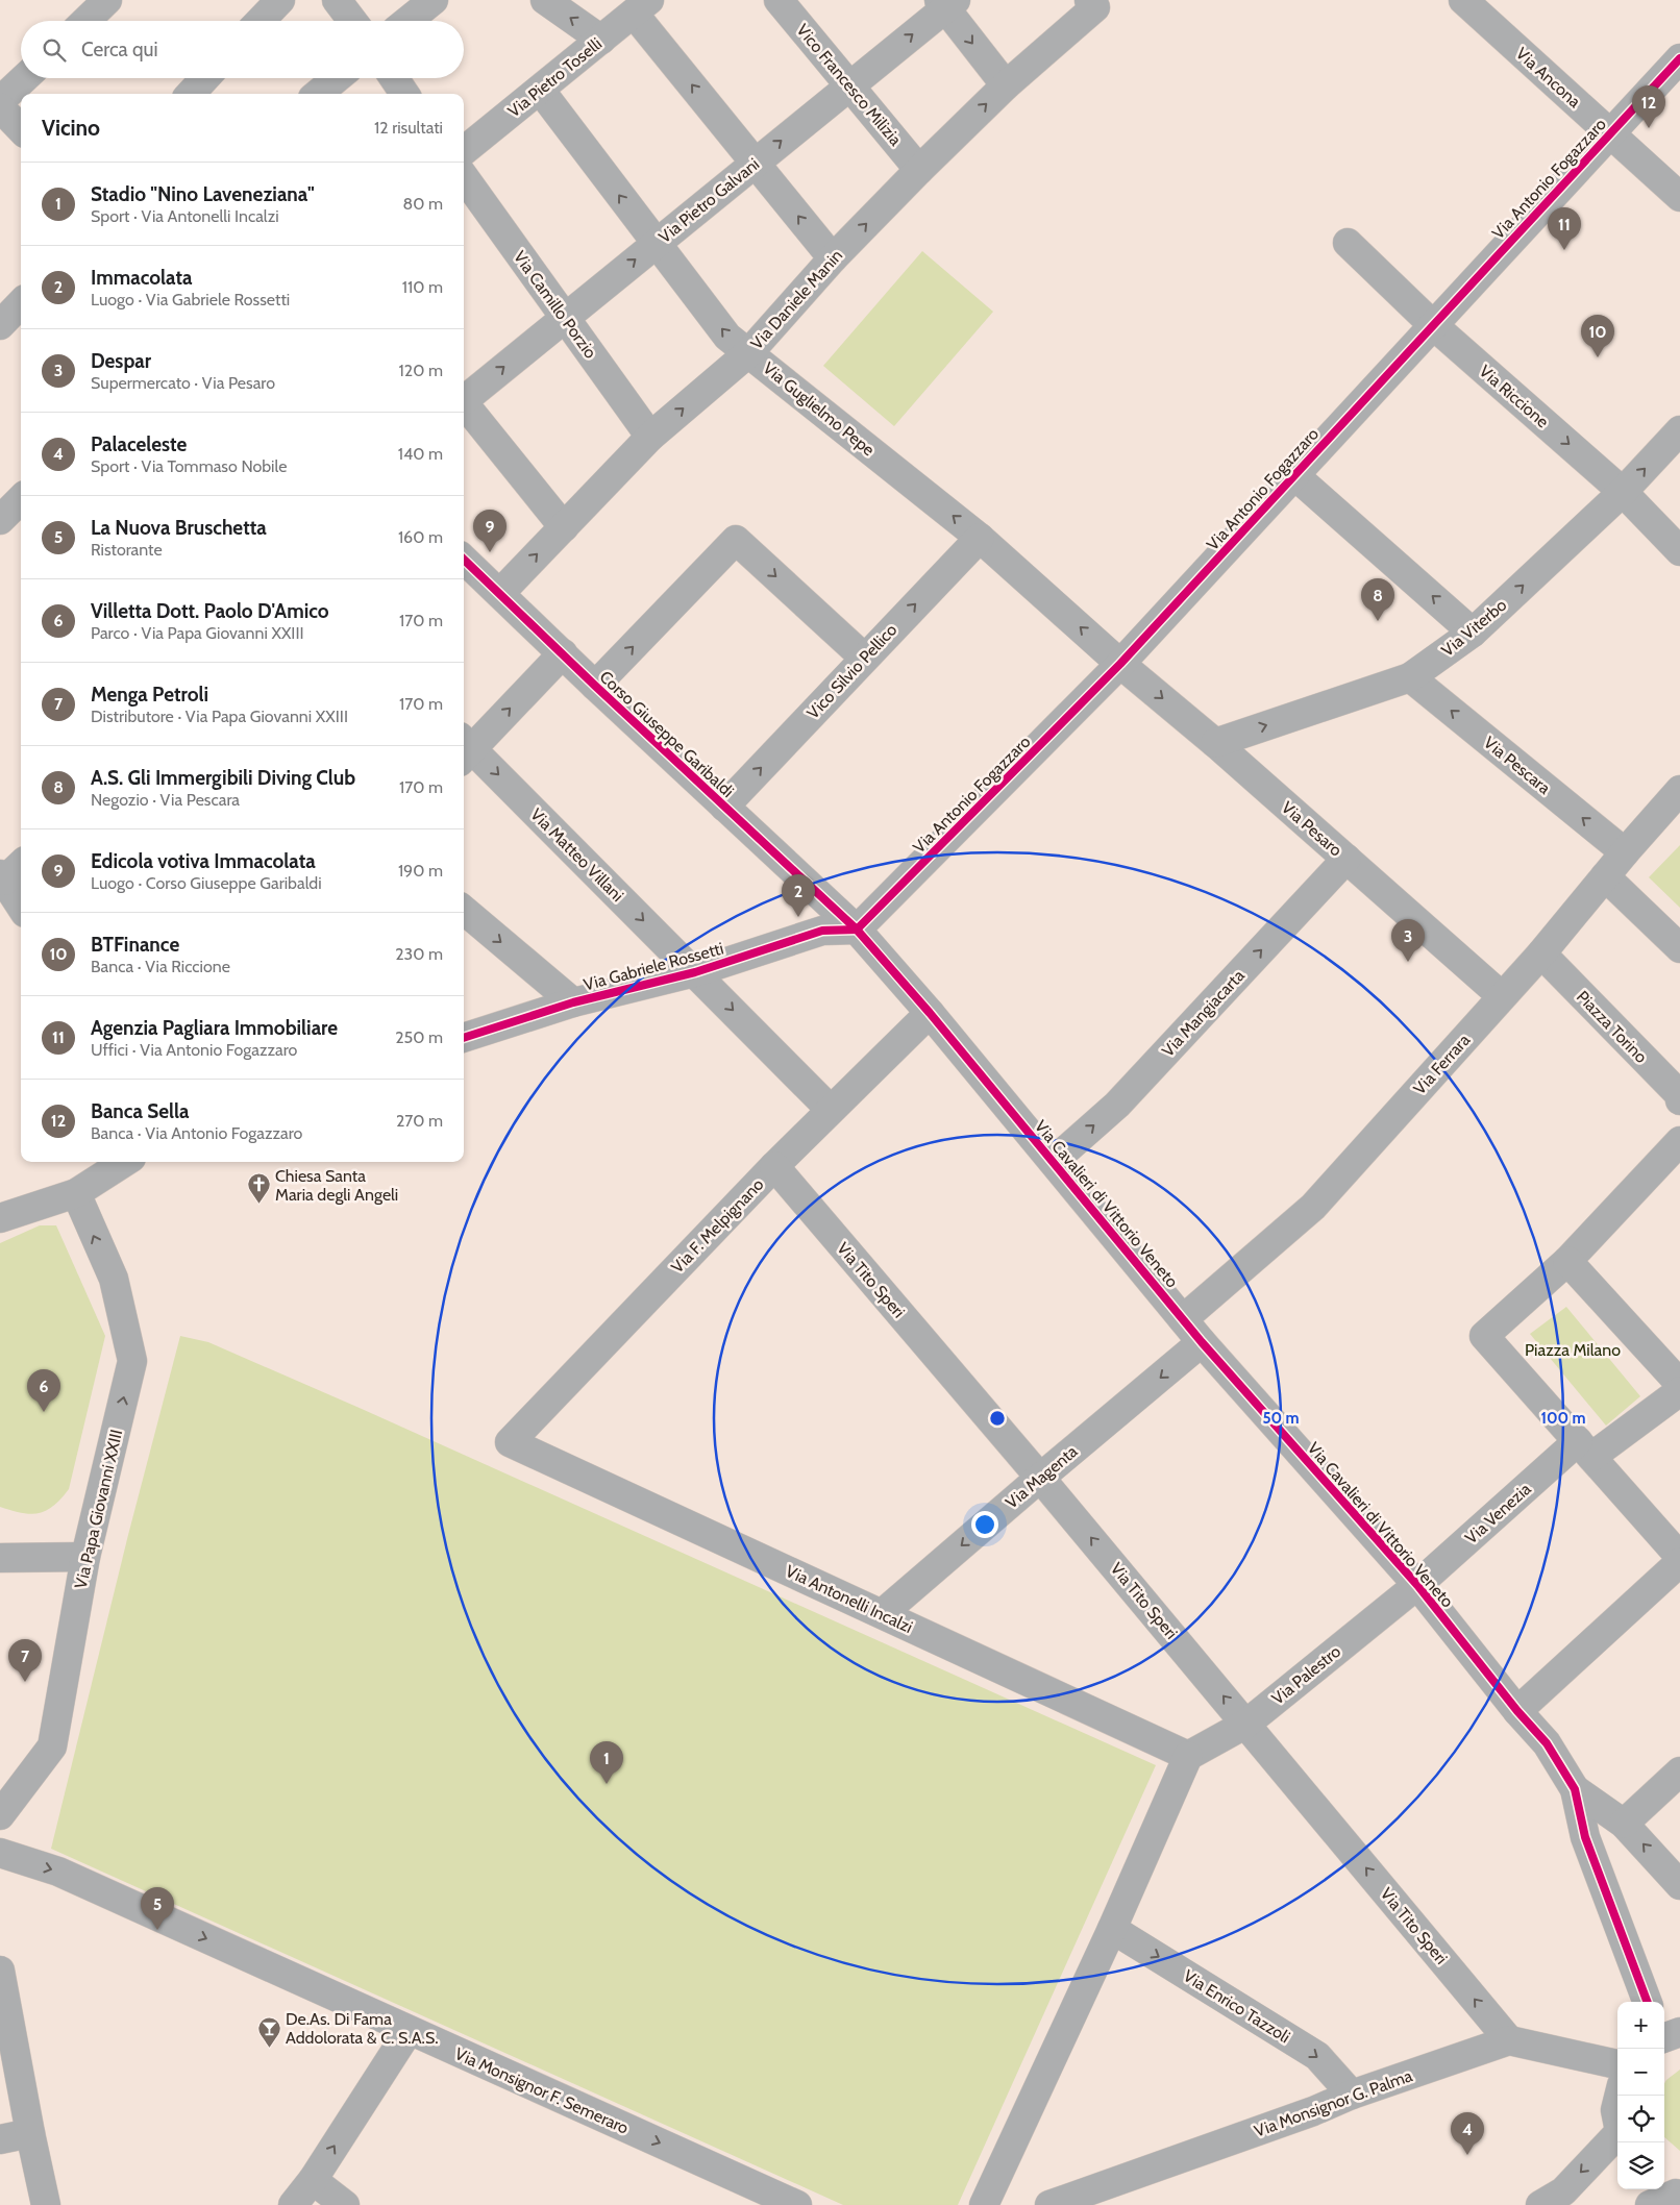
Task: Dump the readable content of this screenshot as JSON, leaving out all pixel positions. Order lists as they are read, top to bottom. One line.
{"streets":{"street":["Via Pietro Toselli","Via Ancona","Vico Francesco Milizia","Via Antonio Fogazzaro","Via Pietro Galvani","Via Daniele Manin","Via Camillo Porzio","Via Riccione","Via Guglielmo Pepe","Via Viterbo","Vico Silvio Pellico","Corso Giuseppe Garibaldi","Via Pescara","Via Pesaro","Via Matteo Villani","Via Gabriele Rossetti","Via Mangiacarta","Piazza Torino","Via Ferrara","Via Cavalieri di Vittorio Veneto","Via F. Melpignano","Via Tito Speri","Via Magenta","Via Papa Giovanni XXIII","Via Venezia","Via Antonelli Incalzi","Via Palestro","Via Enrico Tazzoli","Via Monsignor F. Semeraro","Via Monsignor G. Palma"]},"crossings":[["Via Pietro Toselli","Via Guglielmo Pepe"],["Via Ancona","Via Antonio Fogazzaro"],["Vico Francesco Milizia","Via Pietro Galvani"],["Vico Francesco Milizia","Via Daniele Manin"],["Via Antonio Fogazzaro","Via Riccione"],["Via Antonio Fogazzaro","Via Guglielmo Pepe"],["Via Antonio Fogazzaro","Corso Giuseppe Garibaldi"],["Via Antonio Fogazzaro","Via Pesaro"],["Via Antonio Fogazzaro","Via Gabriele Rossetti"],["Via Pietro Galvani","Via Camillo Porzio"],["Via Pietro Galvani","Via Guglielmo Pepe"],["Via Daniele Manin","Via Camillo Porzio"],["Via Daniele Manin","Via Guglielmo Pepe"],["Via Daniele Manin","Corso Giuseppe Garibaldi"],["Via Riccione","Via Viterbo"],["Via Guglielmo Pepe","Vico Silvio Pellico"],["Via Guglielmo Pepe","Via Pesaro"],["Via Viterbo","Via Pescara"],["Via Viterbo","Via Pesaro"],["Vico Silvio Pellico","Corso Giuseppe Garibaldi"],["Corso Giuseppe Garibaldi","Via Gabriele Rossetti"],["Corso Giuseppe Garibaldi","Via Cavalieri di Vittorio Veneto"],["Corso Giuseppe Garibaldi","Via F. Melpignano"],["Via Pescara","Via Ferrara"],["Via Pesaro","Via Mangiacarta"],["Via Pesaro","Via Ferrara"],["Via Matteo Villani","Via Gabriele Rossetti"],["Via Matteo Villani","Via F. Melpignano"],["Via Mangiacarta","Via Cavalieri di Vittorio Veneto"],["Piazza Torino","Via Ferrara"],["Via Ferrara","Via Cavalieri di Vittorio Veneto"],["Via Cavalieri di Vittorio Veneto","Via F. Melpignano"],["Via Cavalieri di Vittorio Veneto","Via Magenta"],["Via Cavalieri di Vittorio Veneto","Via Venezia"],["Via Cavalieri di Vittorio Veneto","Via Palestro"],["Via F. Melpignano","Via Tito Speri"],["Via F. Melpignano","Via Antonelli Incalzi"],["Via Tito Speri","Via Magenta"],["Via Tito Speri","Via Palestro"],["Via Tito Speri","Via Monsignor G. Palma"],["Via Magenta","Via Antonelli Incalzi"],["Via Venezia","Via Palestro"],["Via Antonelli Incalzi","Via Palestro"],["Via Enrico Tazzoli","Via Monsignor G. Palma"]],"one_way":["Via Pietro Galvani","Via Daniele Manin","Via Viterbo","Vico Silvio Pellico","Via Pescara","Via Matteo Villani","Via Mangiacarta","Via Tito Speri","Via Magenta","Via Papa Giovanni XXIII","Via Enrico Tazzoli","Via Monsignor F. Semeraro"],"parks":["Piazza Milano"],"places":{"church":["Chiesa Santa Maria degli Angeli"],"bar":["De.As. Di Fama Addolorata & C. S.A.S."]},"page":{"search":"Cerca qui","pins":["12","11","10","9","8","2","3","6","7","1","5","4"],"heading":["Vicino","12 risultati"],"list":[{"mark":"1","name":"Stadio \"Nino Laveneziana\"","note":"Sport · Via Antonelli Incalzi","value":"80 m"},{"mark":"2","name":"Immacolata","note":"Luogo · Via Gabriele Rossetti","value":"110 m"},{"mark":"3","name":"Despar","note":"Supermercato · Via Pesaro","value":"120 m"},{"mark":"4","name":"Palaceleste","note":"Sport · Via Tommaso Nobile","value":"140 m"},{"mark":"5","name":"La Nuova Bruschetta","note":"Ristorante","value":"160 m"},{"mark":"6","name":"Villetta Dott. Paolo D'Amico","note":"Parco · Via Papa Giovanni XXIII","value":"170 m"},{"mark":"7","name":"Menga Petroli","note":"Distributore · Via Papa Giovanni XXIII","value":"170 m"},{"mark":"8","name":"A.S. Gli Immergibili Diving Club","note":"Negozio · Via Pescara","value":"170 m"},{"mark":"9","name":"Edicola votiva Immacolata","note":"Luogo · Corso Giuseppe Garibaldi","value":"190 m"},{"mark":"10","name":"BTFinance","note":"Banca · Via Riccione","value":"230 m"},{"mark":"11","name":"Agenzia Pagliara Immobiliare","note":"Uffici · Via Antonio Fogazzaro","value":"250 m"},{"mark":"12","name":"Banca Sella","note":"Banca · Via Antonio Fogazzaro","value":"270 m"}],"map_buttons":["+","−"]},"rings":["50 m","100 m"]}
